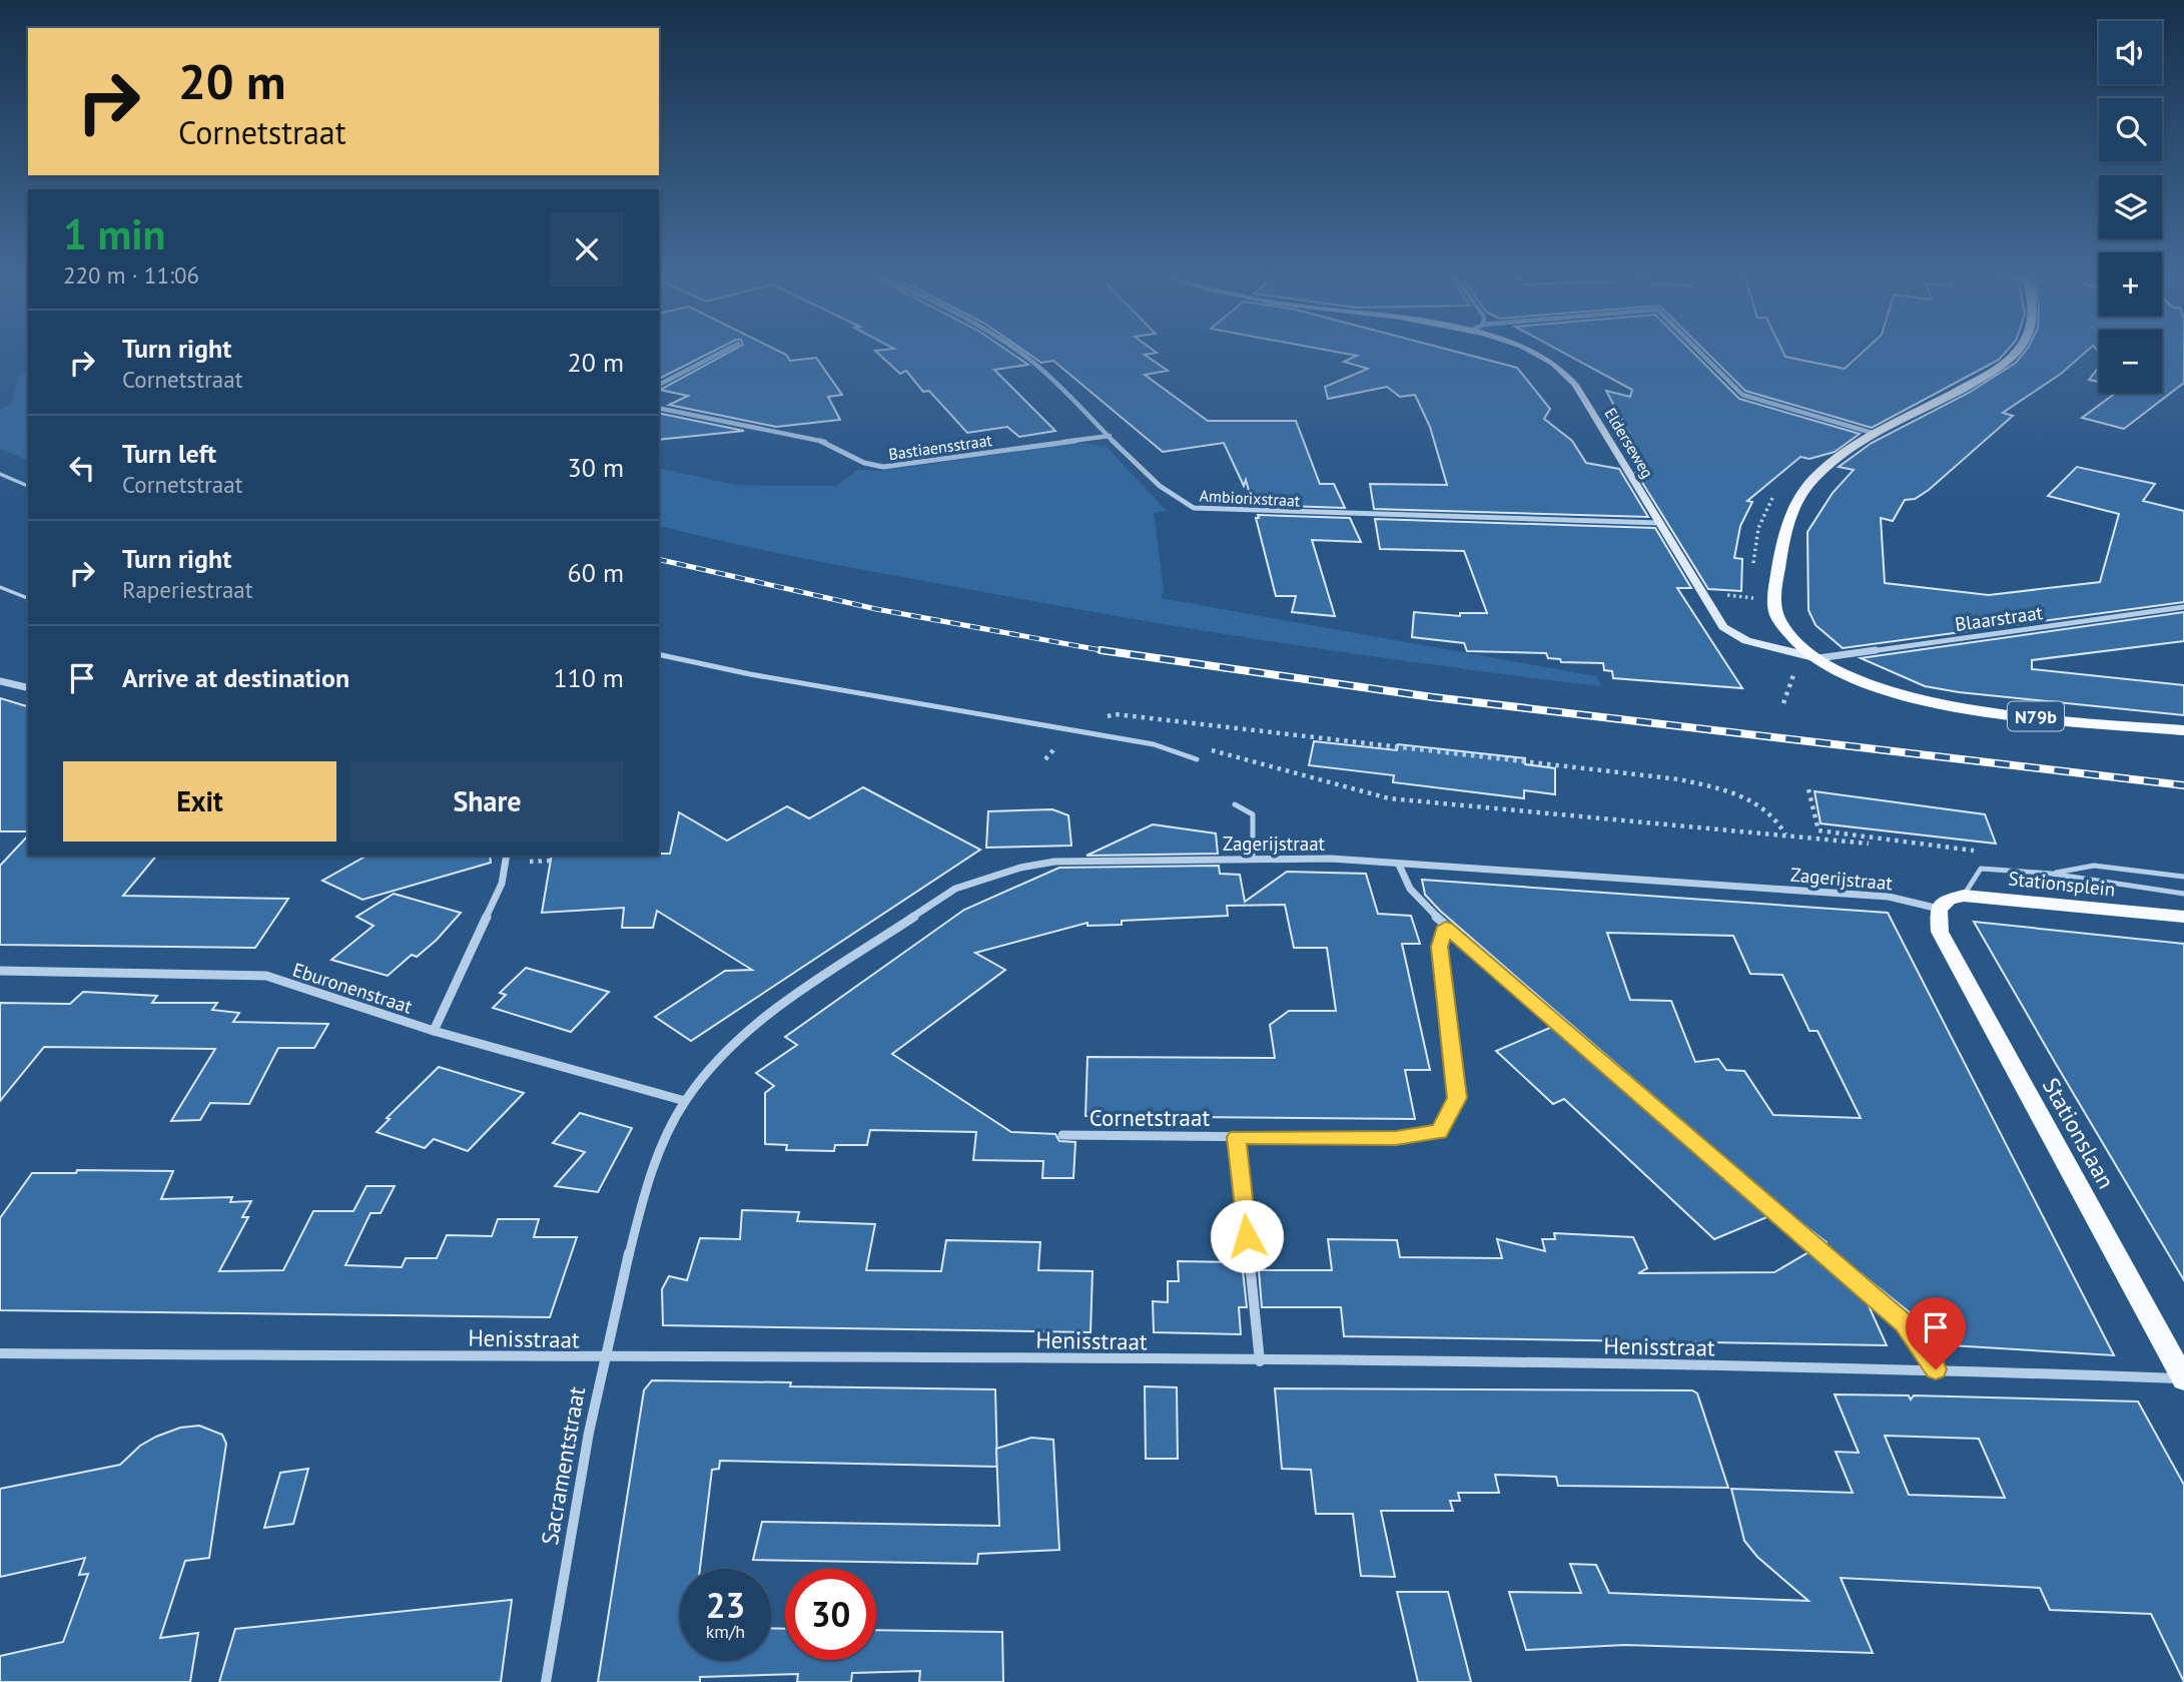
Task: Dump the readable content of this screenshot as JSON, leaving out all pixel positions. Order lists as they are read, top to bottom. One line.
{"streets":{"main road":["Elderseweg","N79b","Stationsplein","Stationslaan"],"street":["Bastiaensstraat","Ambiorixstraat","Blaarstraat","Zagerijstraat","Eburonenstraat","Cornetstraat","Henisstraat","Sacramentstraat"]},"crossings":[["Elderseweg","Ambiorixstraat"],["Elderseweg","Blaarstraat"],["Elderseweg","N79b"],["Bastiaensstraat","Ambiorixstraat"],["Blaarstraat","N79b"],["Zagerijstraat","Eburonenstraat"],["Zagerijstraat","Stationslaan"],["Zagerijstraat","Sacramentstraat"],["Eburonenstraat","Sacramentstraat"],["Cornetstraat","Henisstraat"],["Stationslaan","Henisstraat"],["Henisstraat","Sacramentstraat"]],"page":{"map_buttons":["+","−"],"turn":["20 m","Cornetstraat"],"heading":["1 min","220 m · 11:06"],"list":[{"name":"Turn right","note":"Cornetstraat","value":"20 m"},{"name":"Turn left","note":"Cornetstraat","value":"30 m"},{"name":"Turn right","note":"Raperiestraat","value":"60 m"},{"name":"Arrive at destination","value":"110 m"}],"buttons":["Exit","Share"],"speed":"23 km/h","limit":"30"}}
